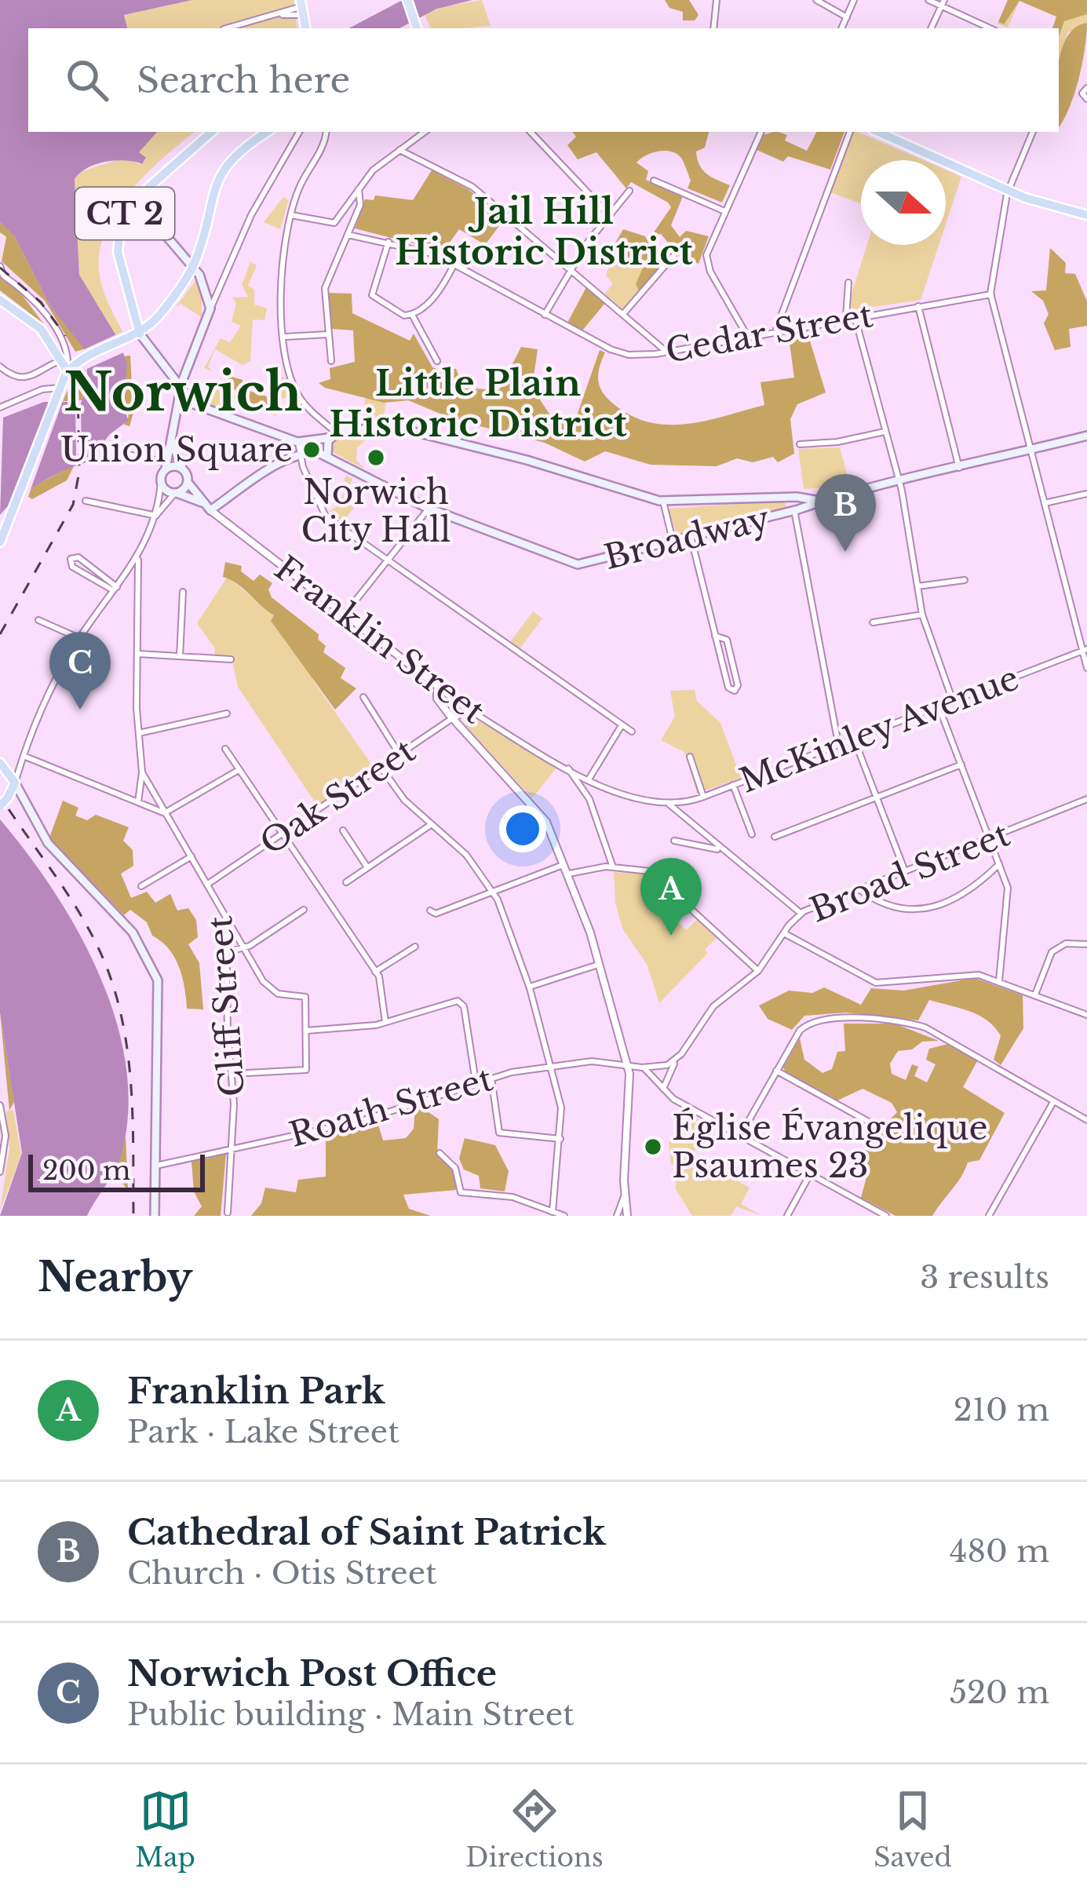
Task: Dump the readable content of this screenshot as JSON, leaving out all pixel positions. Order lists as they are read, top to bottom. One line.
{"streets":{"highway":["CT 2"],"main road":["Broadway","Franklin Street"],"street":["Cedar Street","McKinley Avenue","Oak Street","Broad Street","Cliff Street","Roath Street"]},"crossings":[["Franklin Street","McKinley Avenue"],["Franklin Street","Oak Street"],["Oak Street","Cliff Street"],["Cliff Street","Roath Street"]],"districts":["Jail Hill Historic District","Little Plain Historic District","Norwich"],"places":["Union Square","Norwich City Hall","Église Évangelique Psaumes 23"],"scale_bar":"200 m","north":"right","page":{"search":"Search here","pins":["B","C","A"],"scale":"200 m","heading":["Nearby","3 results"],"list":[{"mark":"A","name":"Franklin Park","note":"Park · Lake Street","value":"210 m"},{"mark":"B","name":"Cathedral of Saint Patrick","note":"Church · Otis Street","value":"480 m"},{"mark":"C","name":"Norwich Post Office","note":"Public building · Main Street","value":"520 m"}],"nav":["Map","Directions","Saved"]}}
